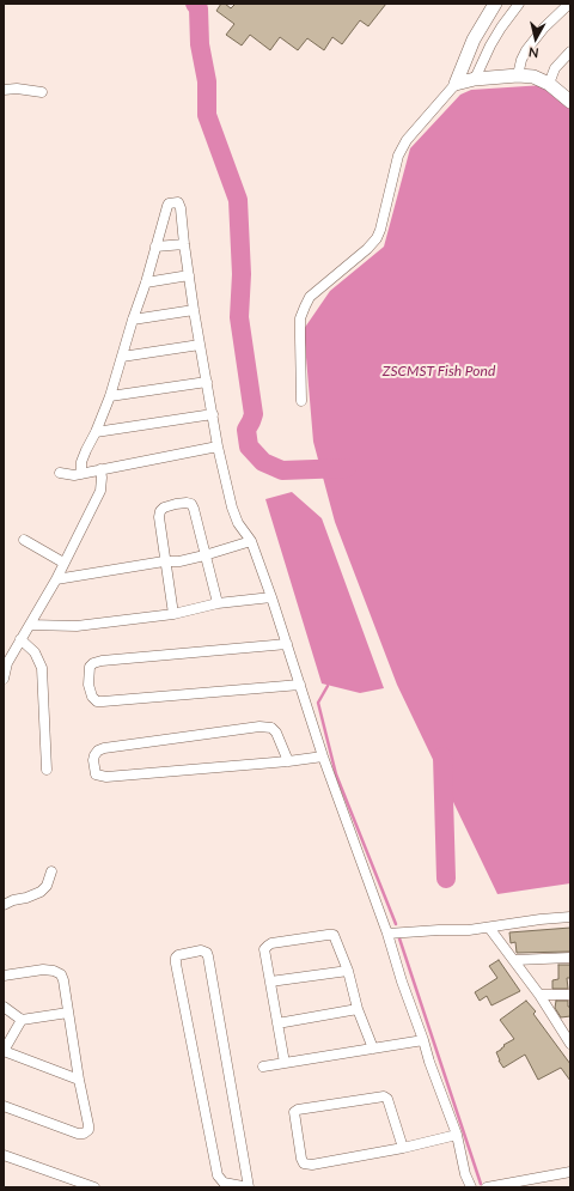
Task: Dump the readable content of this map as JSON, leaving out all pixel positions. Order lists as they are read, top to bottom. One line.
{"water":["ZSCMST Fish Pond"],"north":"bottom"}
